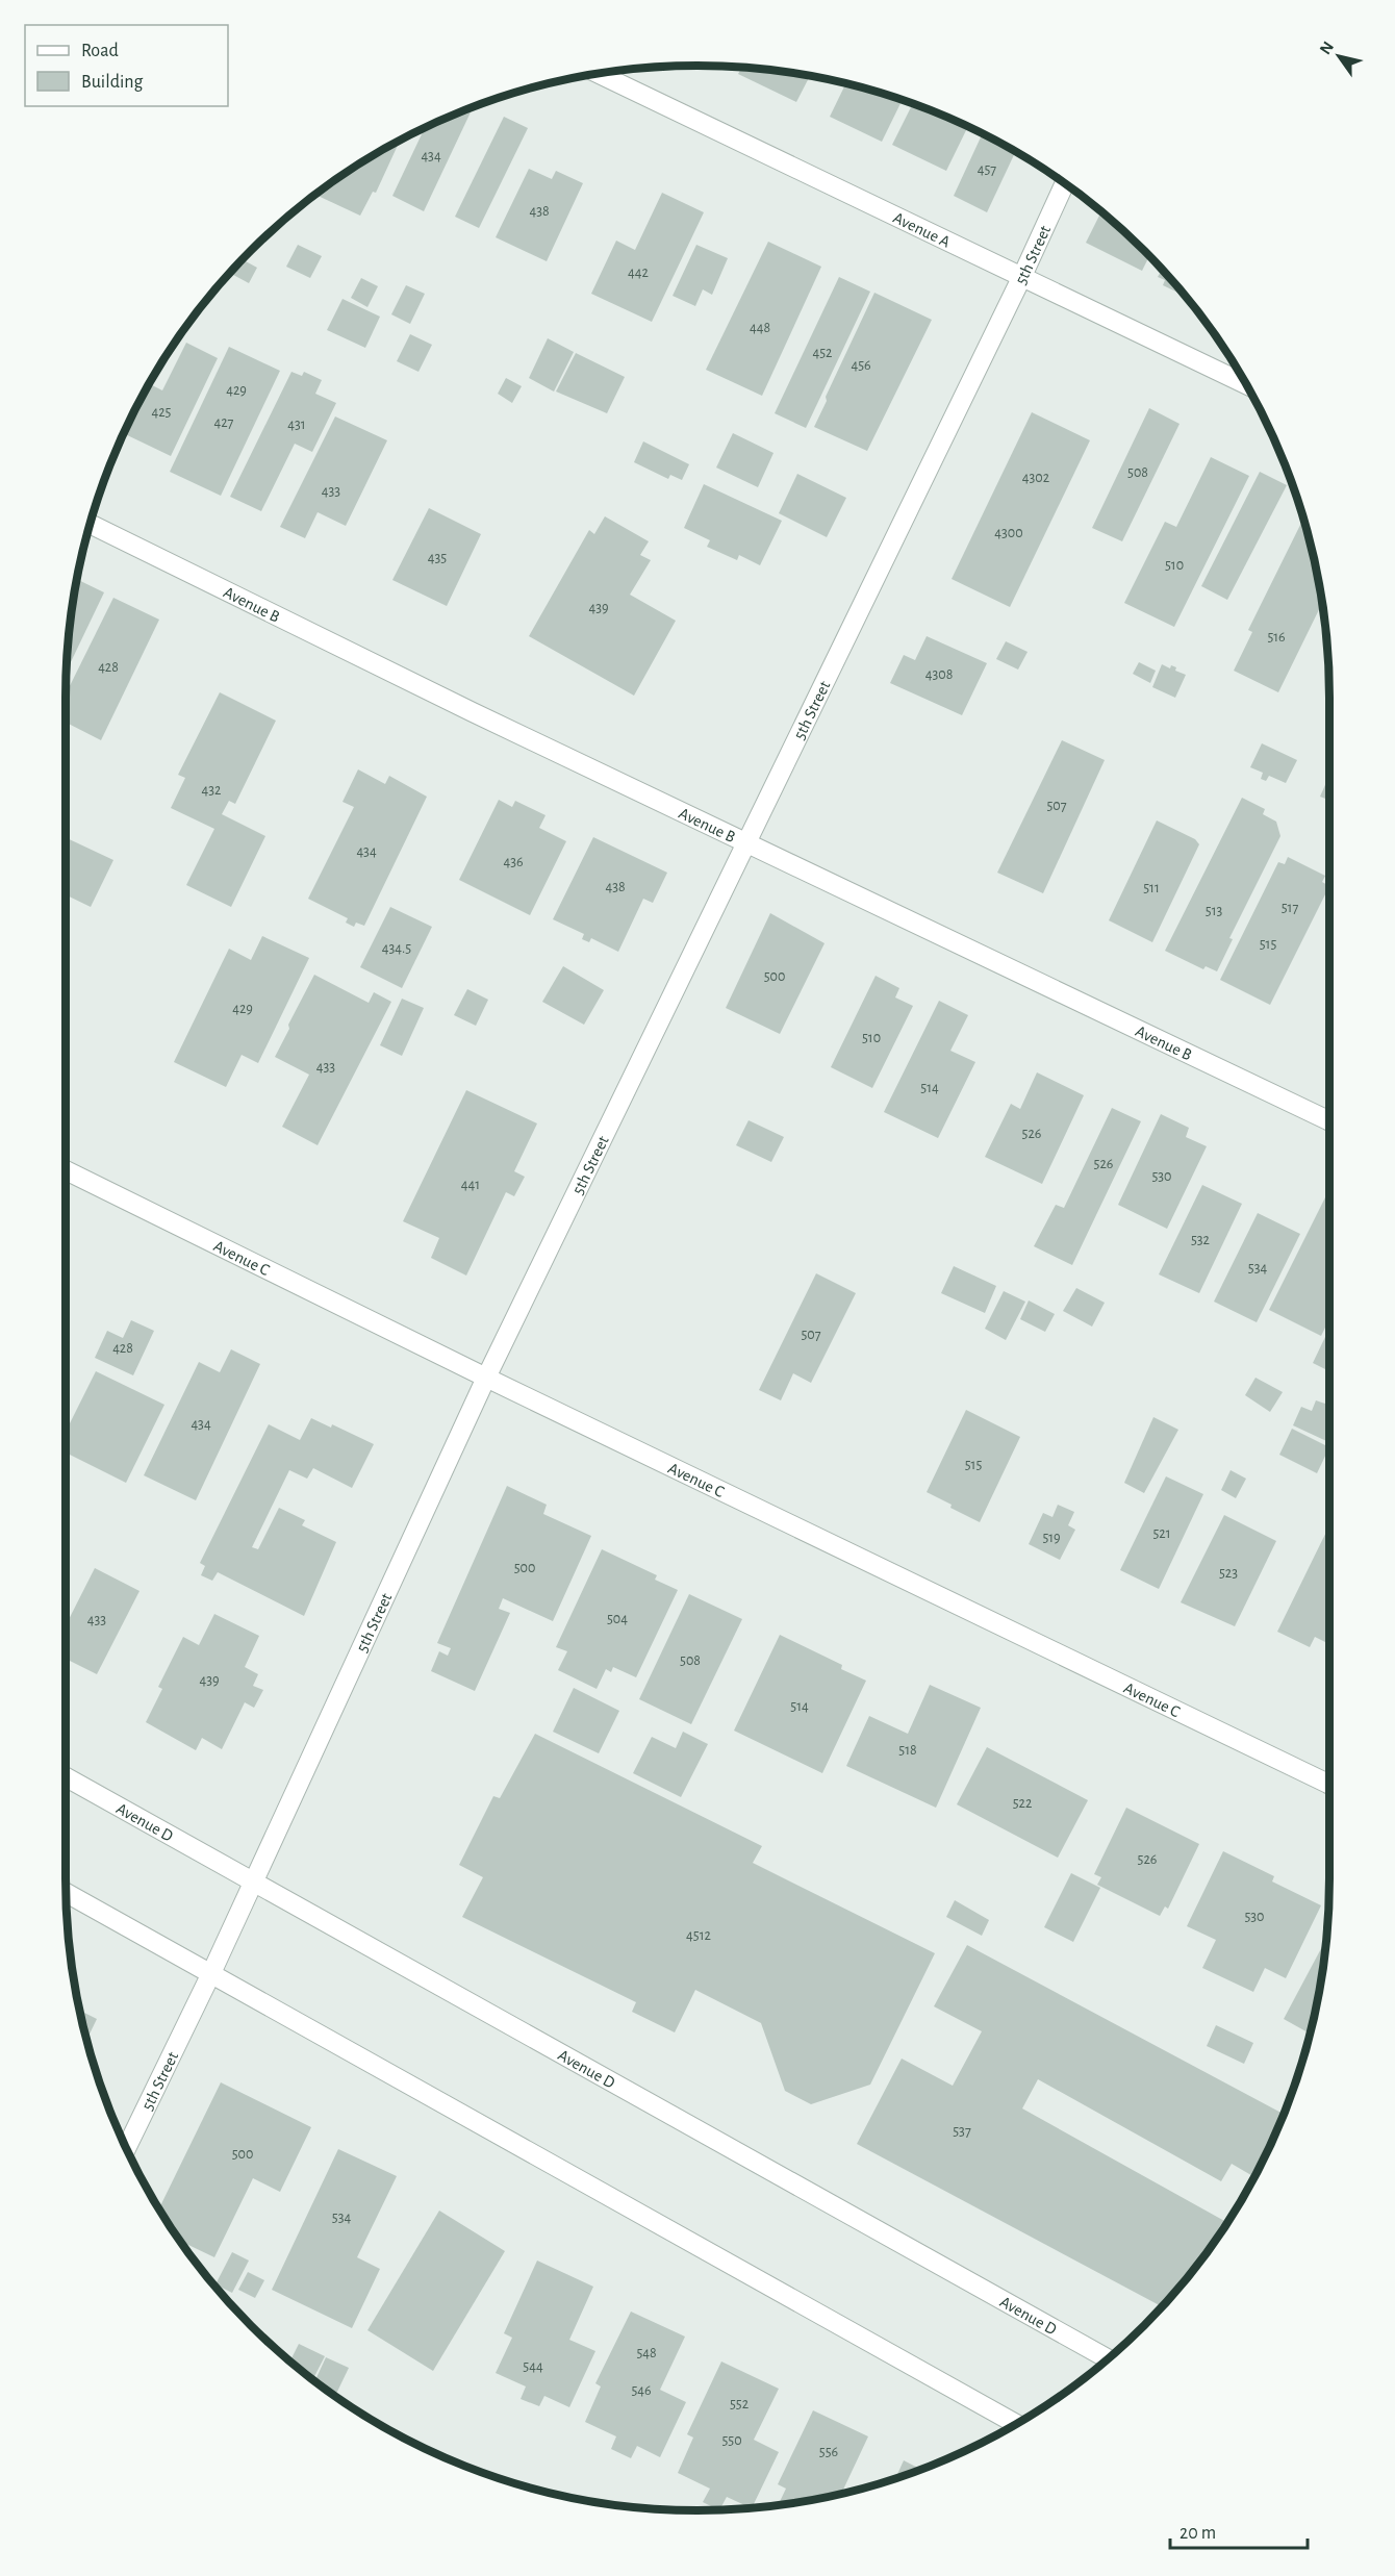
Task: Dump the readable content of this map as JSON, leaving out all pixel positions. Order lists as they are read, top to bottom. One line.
{"streets":{"street":["Avenue A","5th Street","Avenue B","Avenue C","Avenue D"]},"crossings":[["Avenue A","5th Street"],["5th Street","Avenue B"],["5th Street","Avenue C"],["5th Street","Avenue D"]],"house_numbers":["434","457","438","442","448","452","456","429","425","427","431","508","4302","433","4300","435","510","439","516","428","4308","432","507","434","436","438","511","517","513","515","434.5","500","429","510","433","514","526","526","530","441","532","534","507","428","434","515","521","519","500","523","504","433","508","439","514","518","522","526","530","4512","537","500","534","548","544","546","552","550","556"],"legend":["Road","Building"],"scale_bar":"20 m","north":"top left"}
